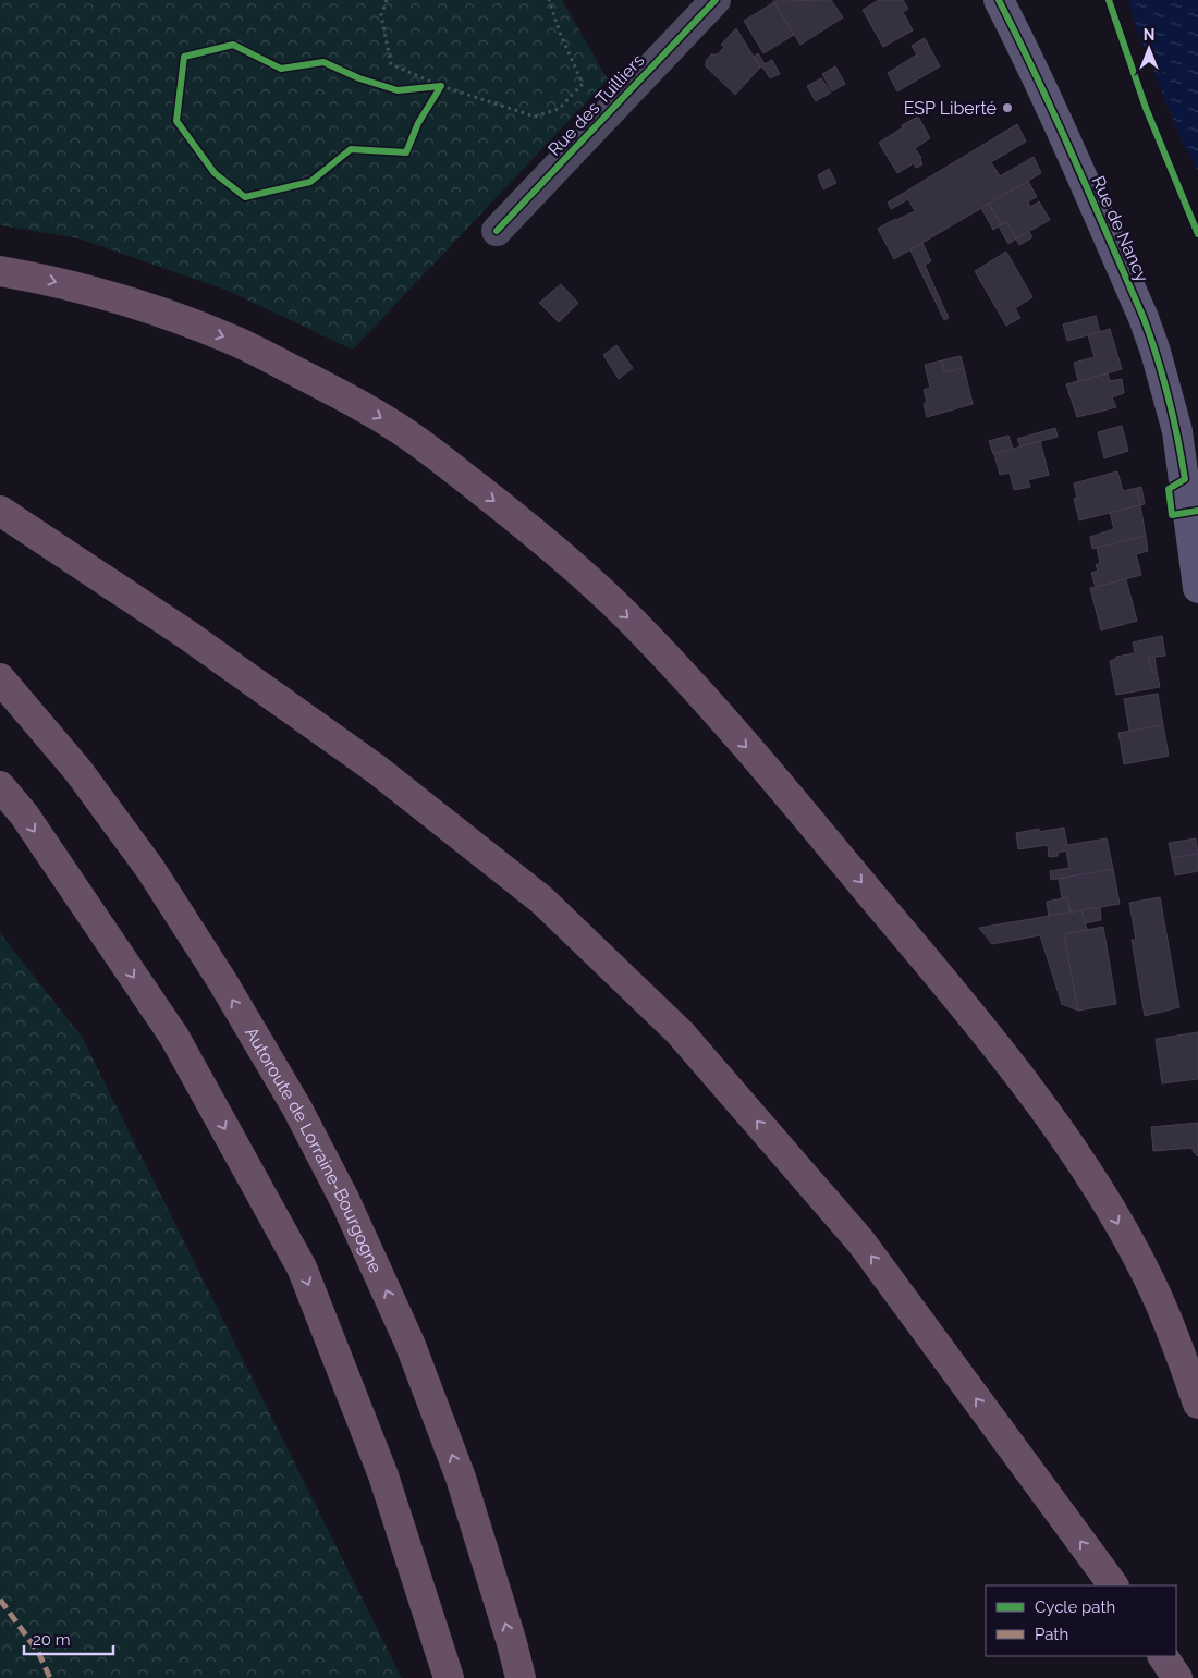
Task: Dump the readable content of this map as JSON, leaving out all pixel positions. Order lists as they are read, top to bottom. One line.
{"streets":{"highway":["Autoroute de Lorraine-Bourgogne"],"main road":["Rue de Nancy"],"street":["Rue des Tuilliers"]},"places":["ESP Liberté"],"legend":["Cycle path","Path"],"scale_bar":"20 m","north":"top"}
